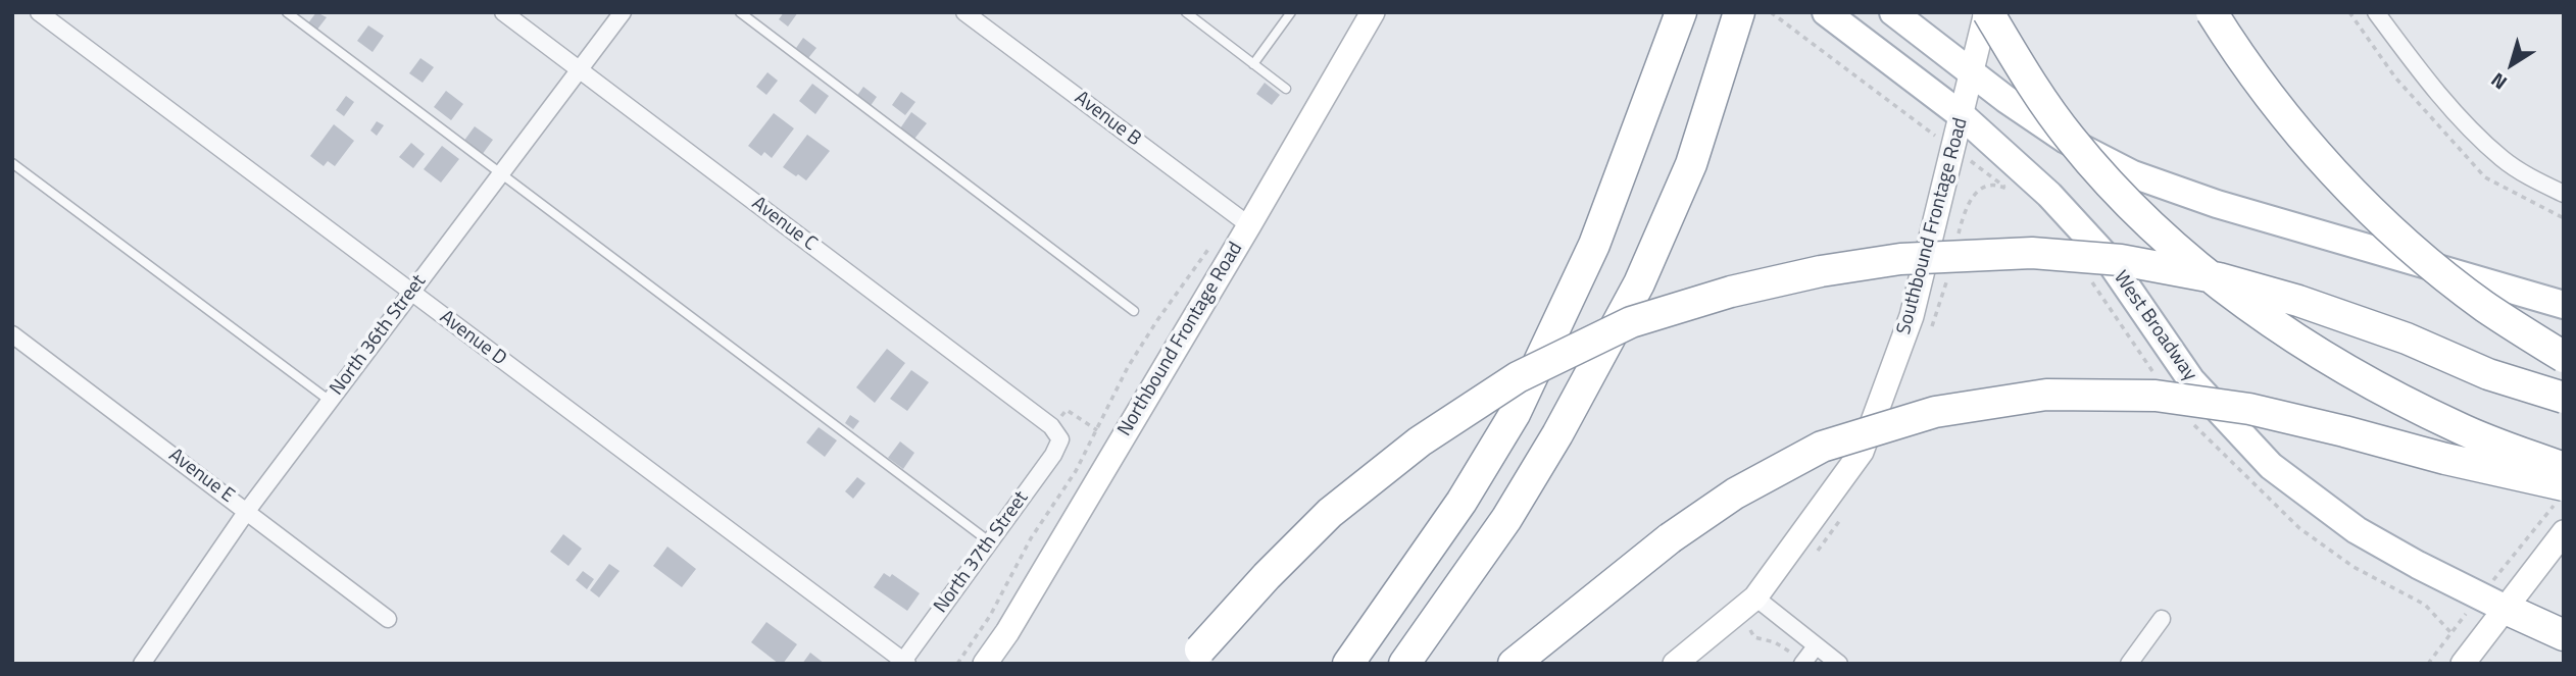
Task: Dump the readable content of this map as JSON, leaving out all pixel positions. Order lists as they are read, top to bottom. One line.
{"streets":{"main road":["West Broadway"],"street":["Avenue B","Avenue C","Southbound Frontage Road","North 36th Street","Avenue D","Northbound Frontage Road","Avenue E","North 37th Street"]},"crossings":[["Avenue B","Northbound Frontage Road"],["Avenue C","North 36th Street"],["Avenue C","North 37th Street"],["Southbound Frontage Road","West Broadway"],["North 36th Street","Avenue D"],["North 36th Street","Avenue E"],["Avenue D","North 37th Street"]],"north":"bottom left"}
